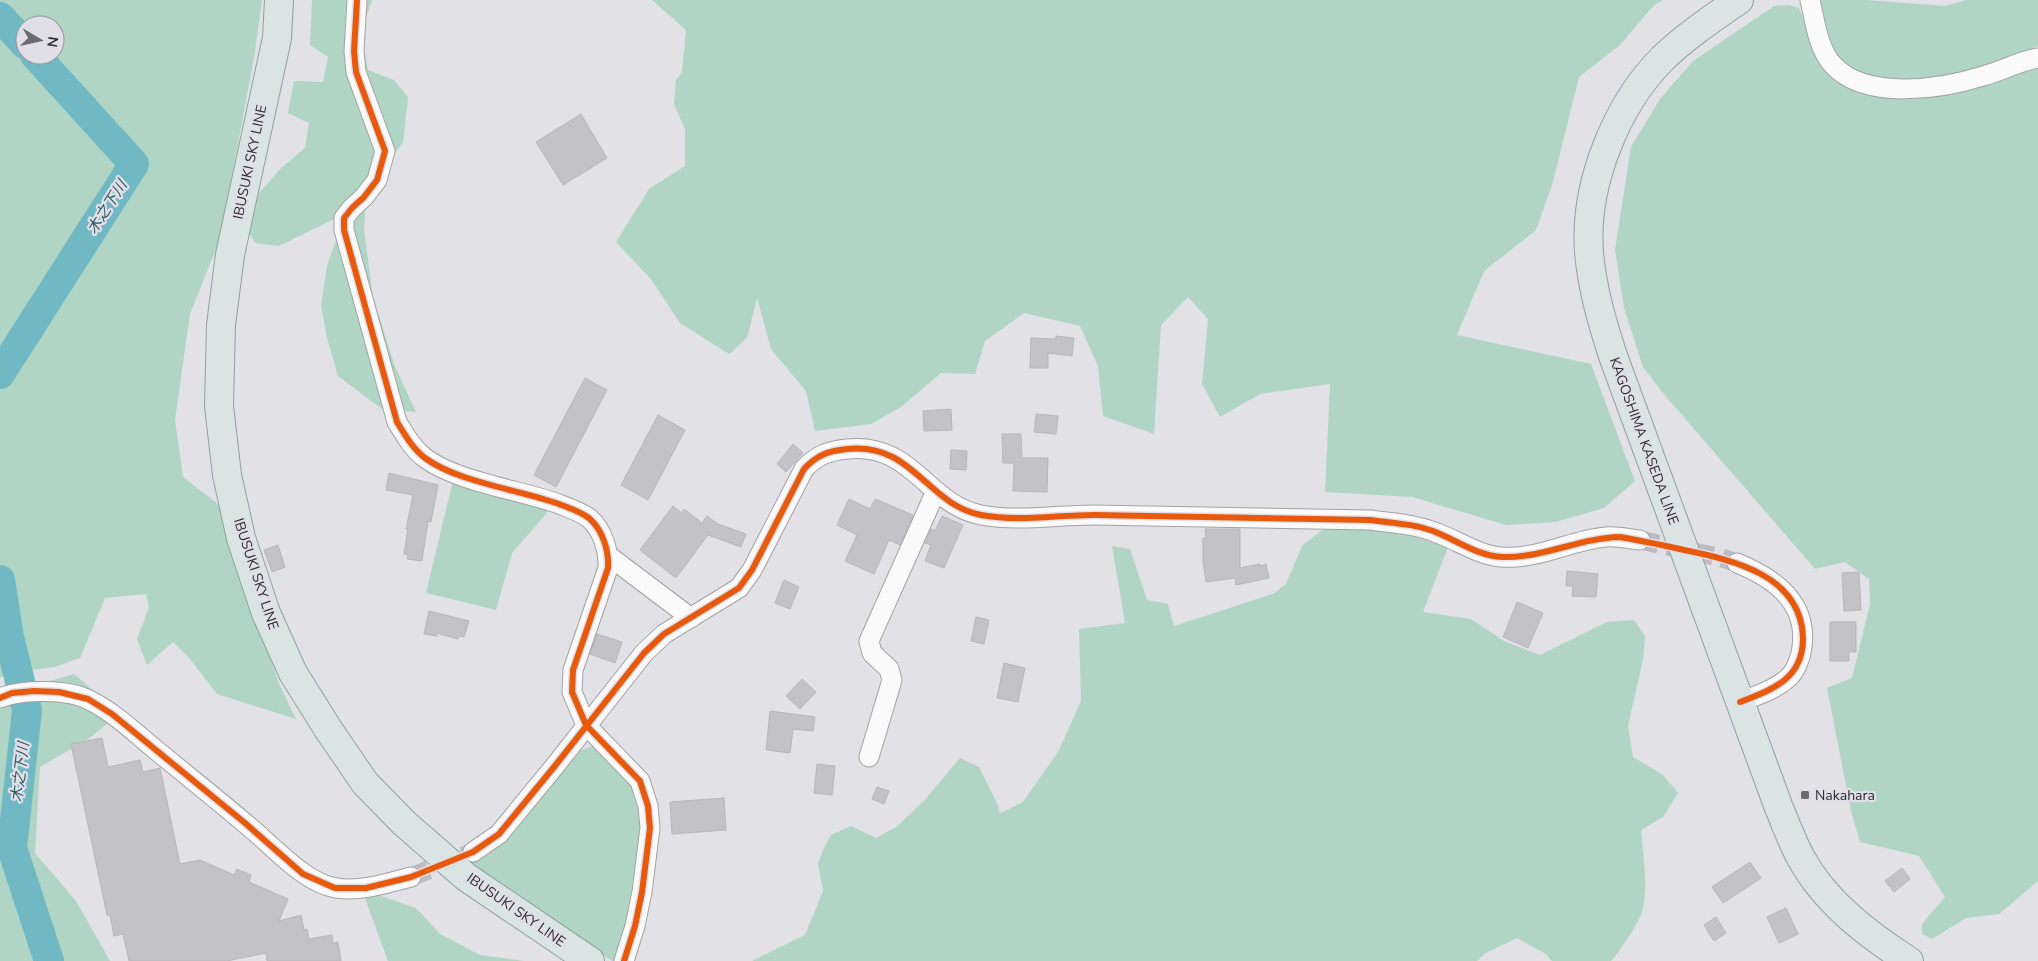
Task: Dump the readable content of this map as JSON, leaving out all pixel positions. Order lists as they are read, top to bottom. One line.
{"streets":{"main road":["IBUSUKI SKY LINE","KAGOSHIMA KASEDA LINE"]},"water":["木之下川"],"places":{"transit":["Nakahara"]},"north":"right"}
